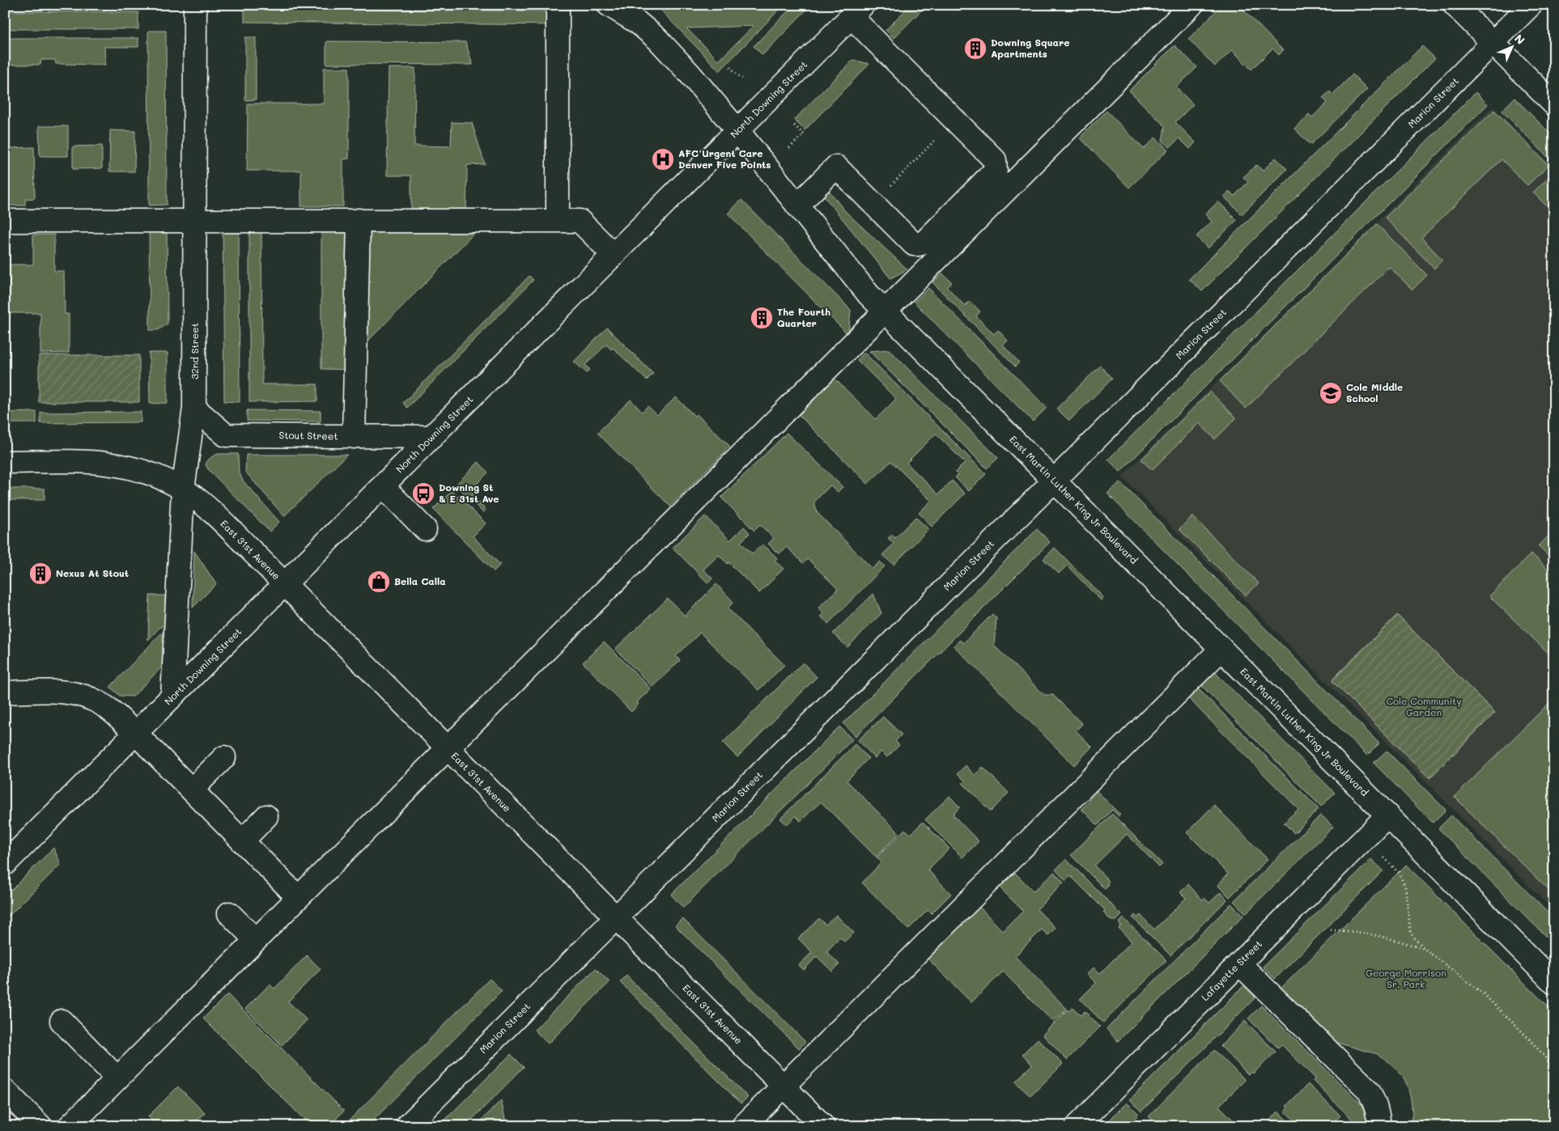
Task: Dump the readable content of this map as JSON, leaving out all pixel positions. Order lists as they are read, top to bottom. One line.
{"streets":{"main road":["North Downing Street","Marion Street","32nd Street","Stout Street","East Martin Luther King Jr Boulevard","East 31st Avenue","Lafayette Street"]},"crossings":[["North Downing Street","32nd Street"],["North Downing Street","Stout Street"],["North Downing Street","East Martin Luther King Jr Boulevard"],["North Downing Street","East 31st Avenue"],["Marion Street","East Martin Luther King Jr Boulevard"],["Marion Street","East 31st Avenue"],["32nd Street","Stout Street"],["32nd Street","East 31st Avenue"],["East Martin Luther King Jr Boulevard","Lafayette Street"]],"parks":["Cole Community Garden","George Morrison Sr. Park"],"places":{"building":["Downing Square Apartments","The Fourth Quarter","Nexus At Stout"],"hospital":["AFC Urgent Care Denver Five Points"],"school or university":["Cole Middle School"],"bus stop":["Downing St & E 31st Ave"],"shop":["Bella Calla"]},"north":"top right"}
